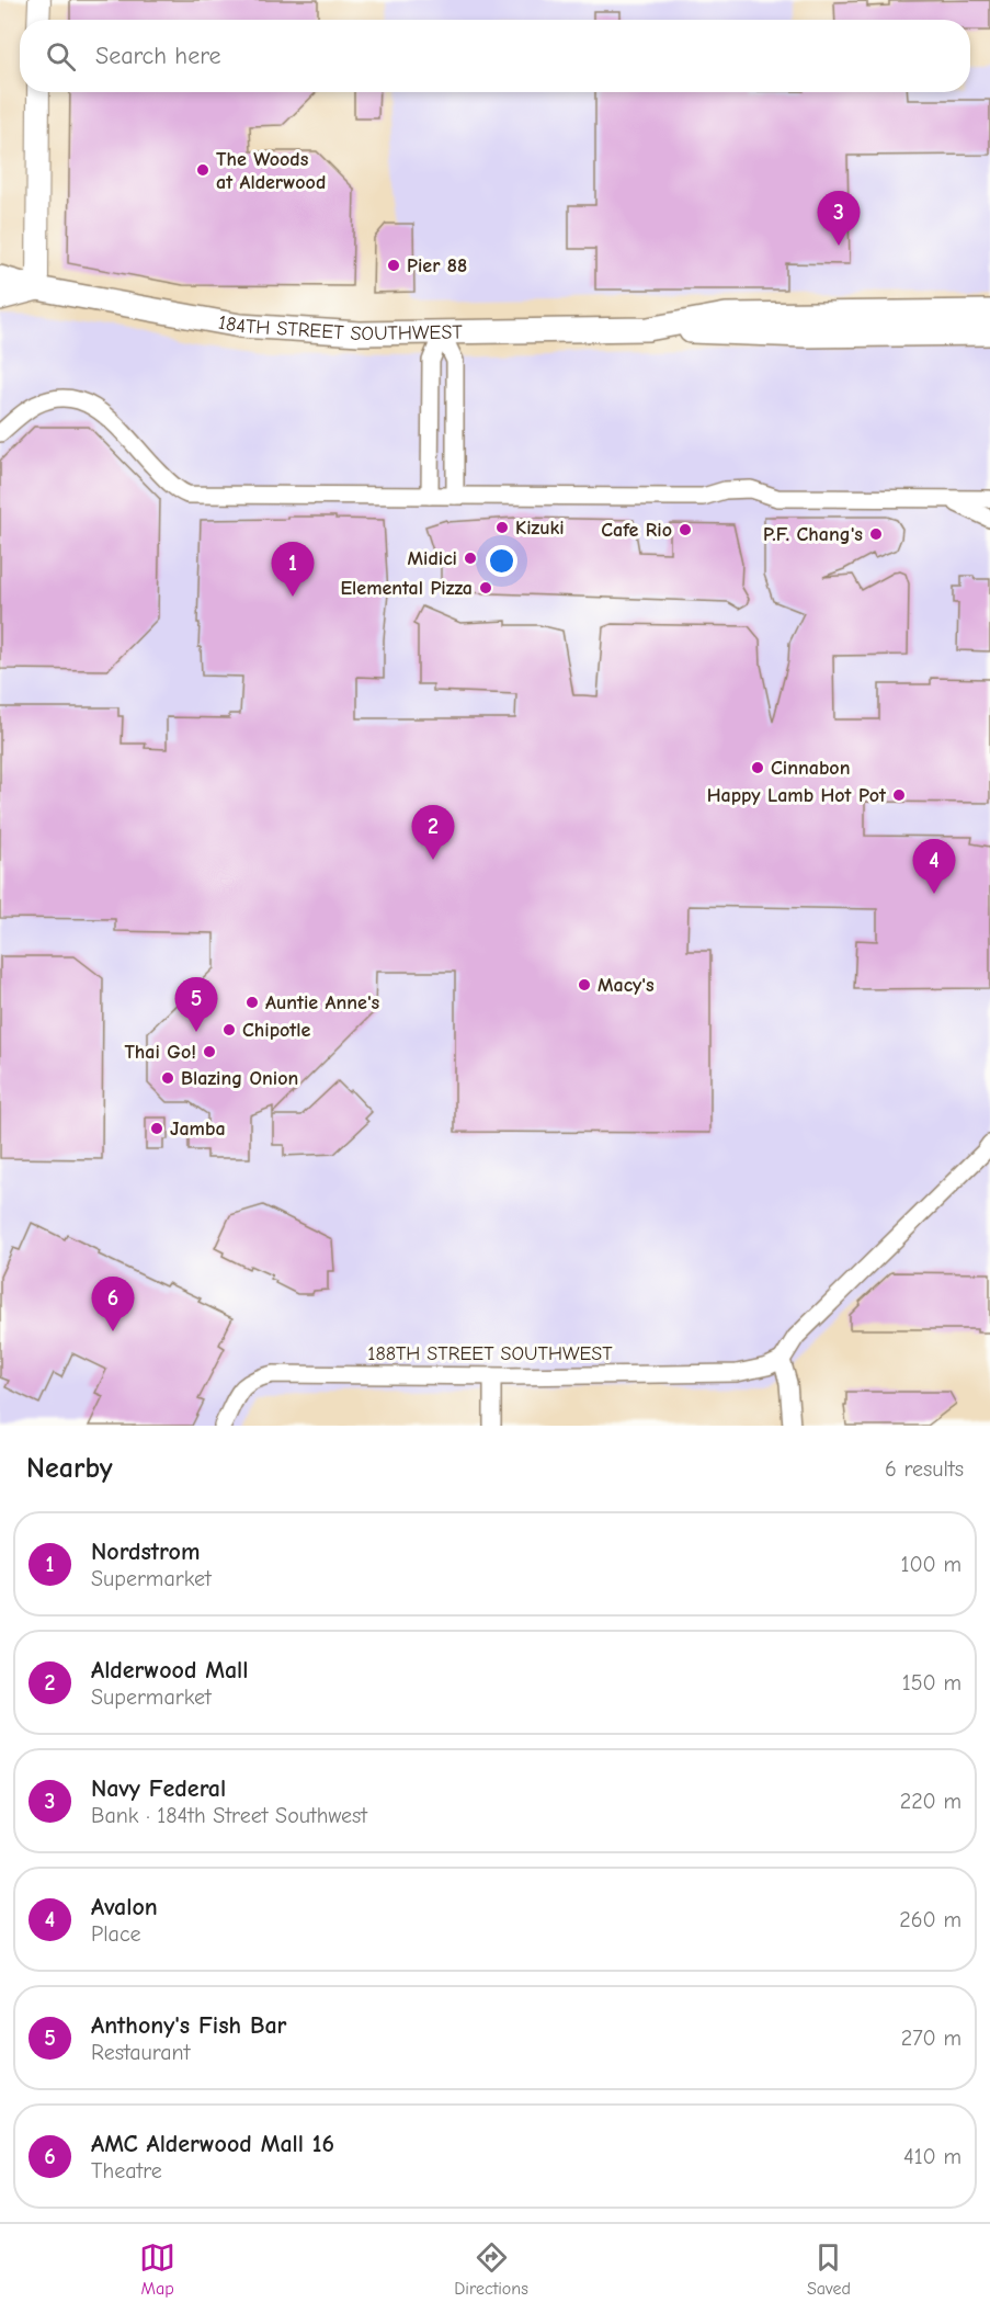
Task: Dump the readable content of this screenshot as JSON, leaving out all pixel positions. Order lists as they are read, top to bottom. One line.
{"streets":{"main road":["184TH STREET SOUTHWEST"],"street":["188TH STREET SOUTHWEST"]},"places":["The Woods at Alderwood","Pier 88","Kizuki","Cafe Rio","P.F. Chang's","Midici","Elemental Pizza","Cinnabon","Happy Lamb Hot Pot","Macy's","Auntie Anne's","Chipotle","Thai Go!","Blazing Onion","Jamba"],"page":{"search":"Search here","pins":["3","1","2","4","5","6"],"heading":["Nearby","6 results"],"list":[{"mark":"1","name":"Nordstrom","note":"Supermarket","value":"100 m"},{"mark":"2","name":"Alderwood Mall","note":"Supermarket","value":"150 m"},{"mark":"3","name":"Navy Federal","note":"Bank · 184th Street Southwest","value":"220 m"},{"mark":"4","name":"Avalon","note":"Place","value":"260 m"},{"mark":"5","name":"Anthony's Fish Bar","note":"Restaurant","value":"270 m"},{"mark":"6","name":"AMC Alderwood Mall 16","note":"Theatre","value":"410 m"}],"nav":["Map","Directions","Saved"]}}
